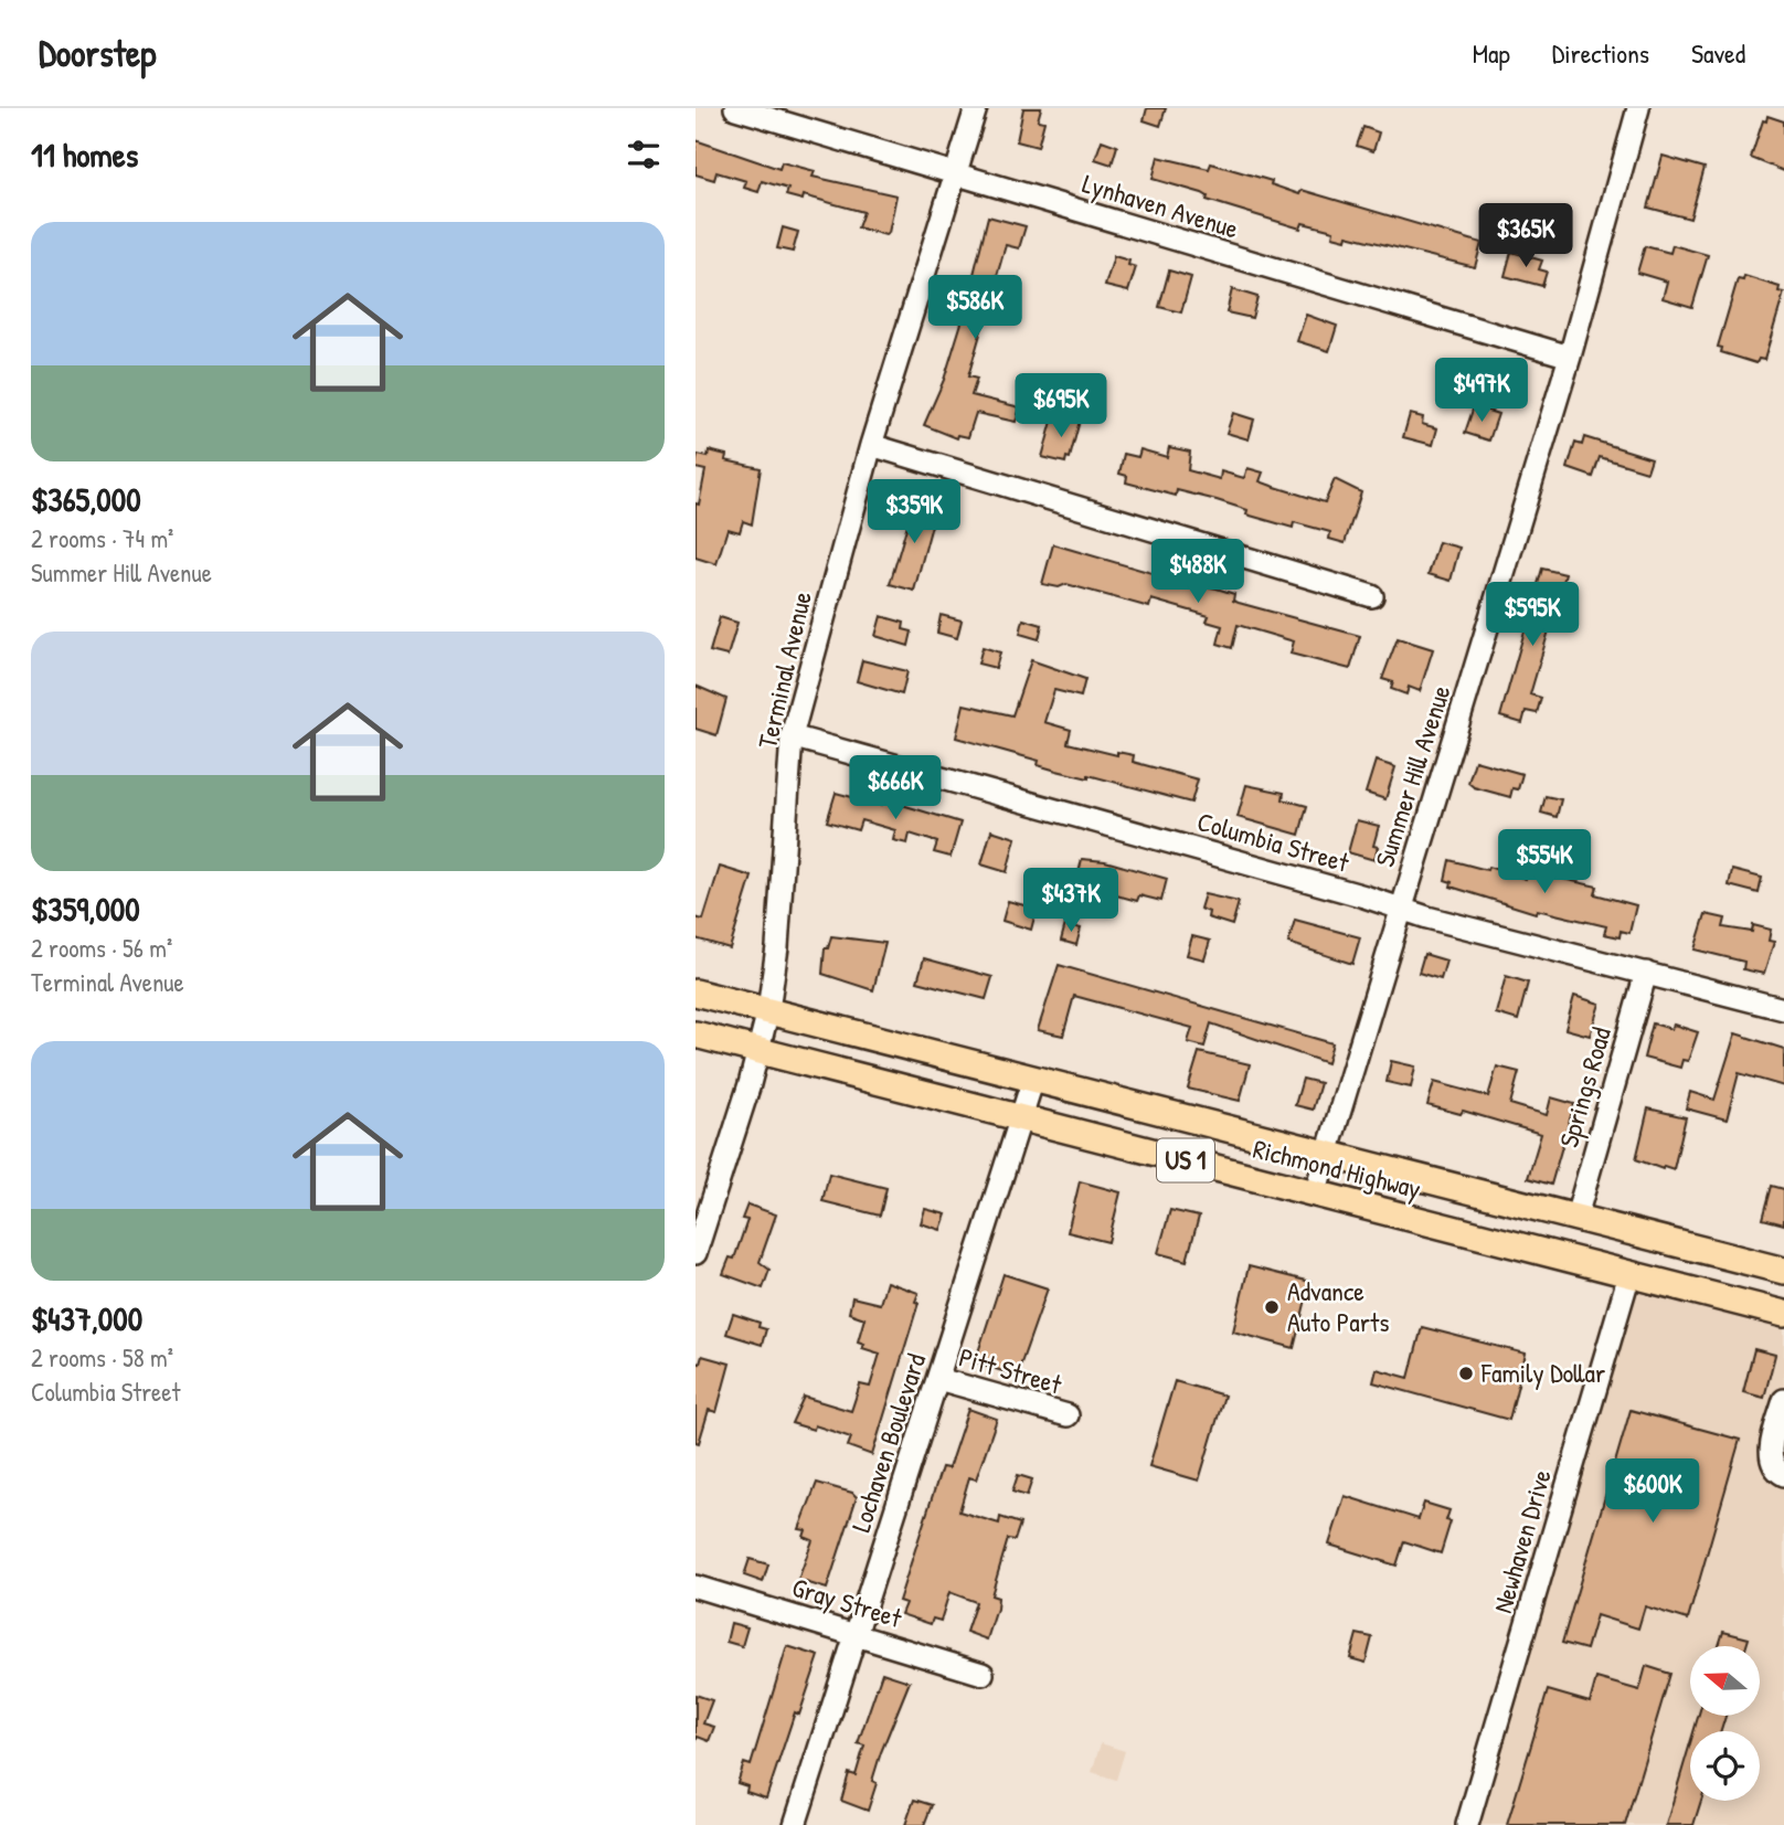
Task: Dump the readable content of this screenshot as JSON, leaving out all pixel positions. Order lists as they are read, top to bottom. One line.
{"streets":{"main road":["US 1","Richmond Highway"],"street":["Lynhaven Avenue","Terminal Avenue","Summer Hill Avenue","Columbia Street","Springs Road","Pitt Street","Lochaven Boulevard","Newhaven Drive","Gray Street"]},"crossings":[["Lynhaven Avenue","Terminal Avenue"],["Lynhaven Avenue","Summer Hill Avenue"],["Terminal Avenue","Columbia Street"],["Terminal Avenue","Richmond Highway"],["Summer Hill Avenue","Columbia Street"],["Summer Hill Avenue","Richmond Highway"],["Columbia Street","Springs Road"],["Springs Road","Richmond Highway"],["Richmond Highway","Lochaven Boulevard"],["Richmond Highway","Newhaven Drive"],["Pitt Street","Lochaven Boulevard"],["Lochaven Boulevard","Gray Street"]],"places":["Advance Auto Parts","Family Dollar"],"north":"left","page":{"header":"Doorstep","nav":["Map","Directions","Saved"],"heading":"11 homes","list":[{"name":"$365,000","note":"2 rooms · 74 m² · Summer Hill Avenue"},{"name":"$359,000","note":"2 rooms · 56 m² · Terminal Avenue"},{"name":"$437,000","note":"2 rooms · 58 m² · Columbia Street"}],"price":["$365K","$586K","$497K","$695K","$359K","$488K","$595K","$666K","$554K","$437K","$600K"]}}
